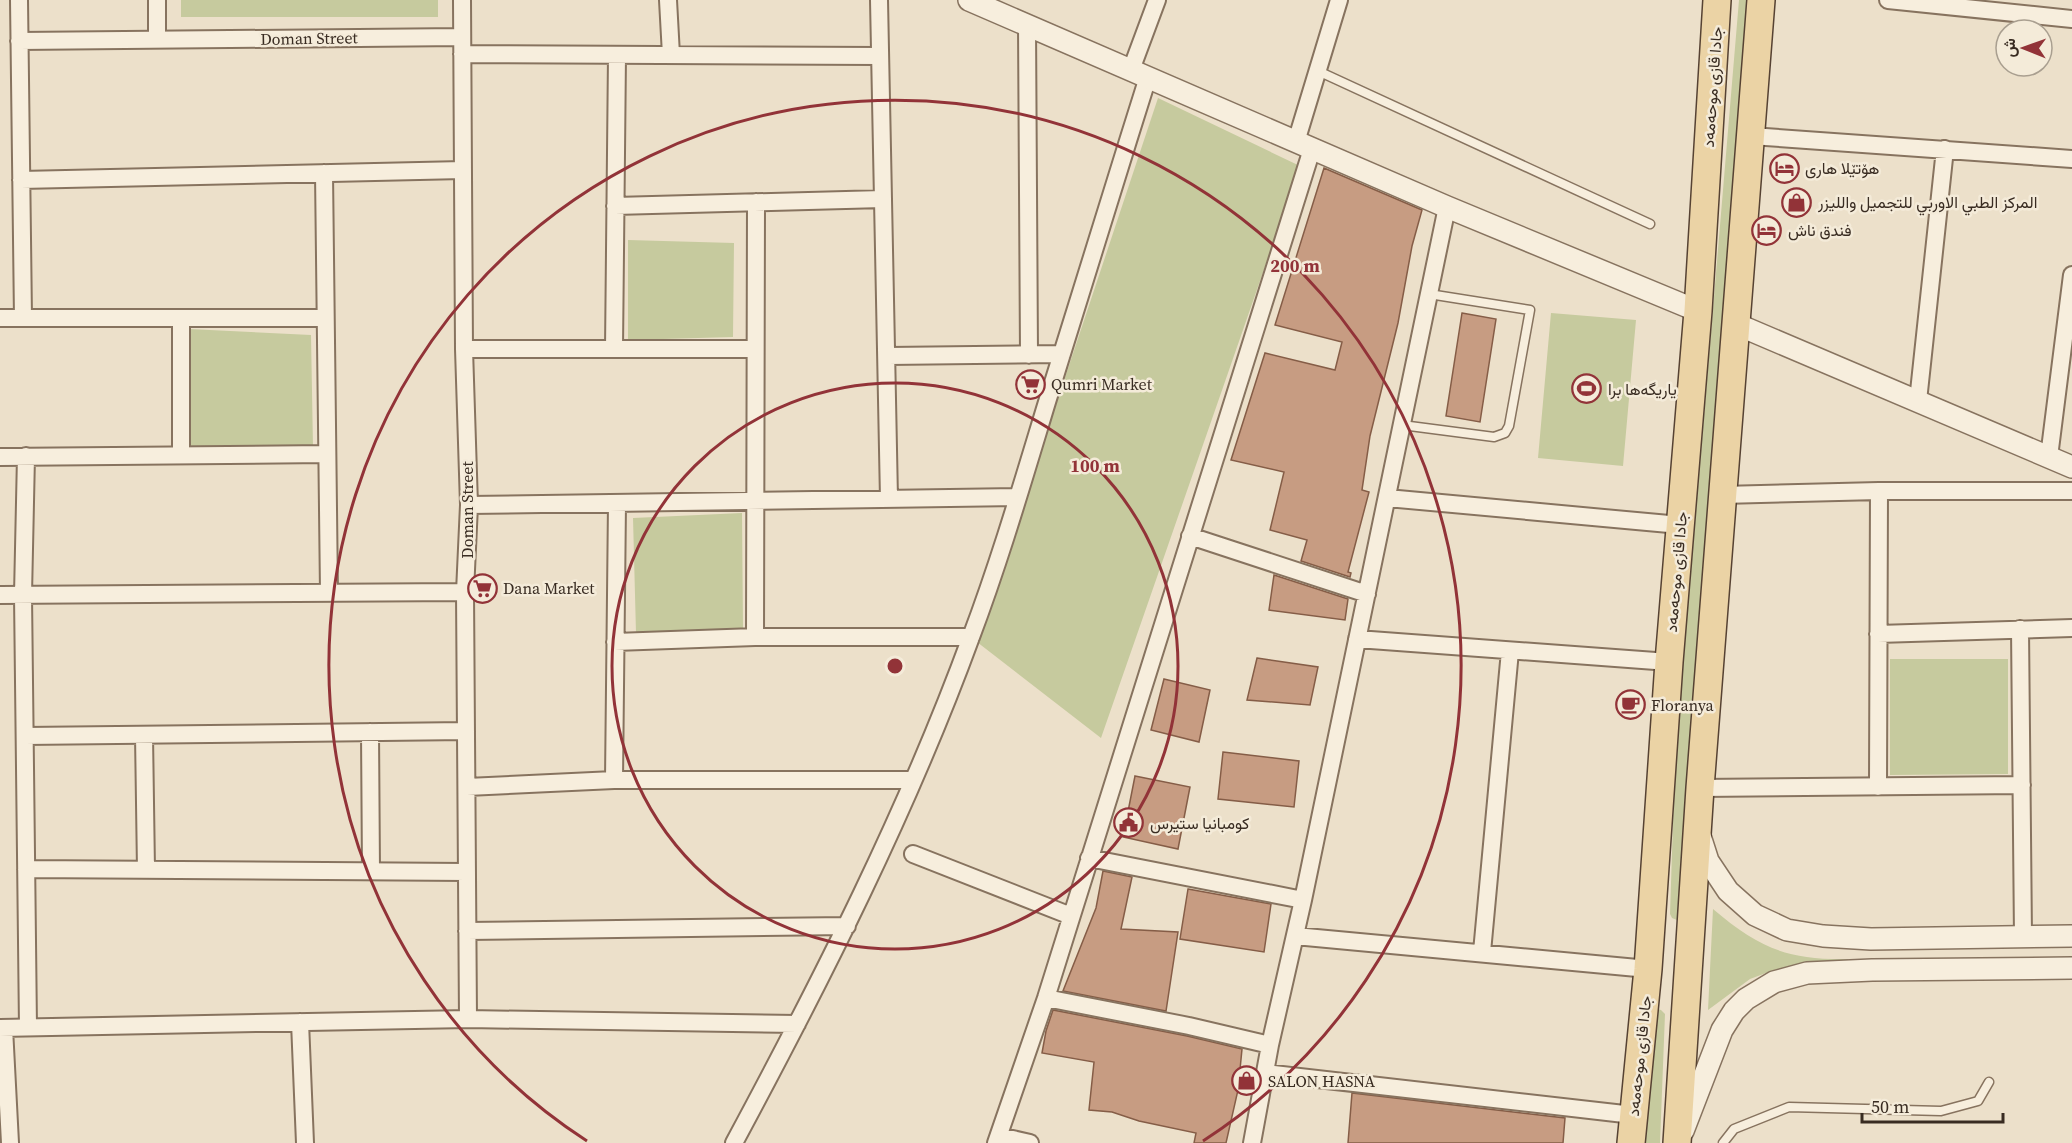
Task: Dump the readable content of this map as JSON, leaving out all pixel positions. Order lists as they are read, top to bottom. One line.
{"streets":{"main road":["جادا قازی موحەمەد"],"street":["Doman Street"]},"places":{"hotel":["هۆتێلا هاری","فندق ناش"],"shop":["المركز الطبي الاوربي للتجميل والليزر","SALON HASNA"],"supermarket":["Qumri Market","Dana Market"],"sports":["یاریگەها برا"],"cafe":["Floranya"],"public building":["كومبانيا ستيرس"]},"scale_bar":"50 m","north":"left","rings":["200 m","100 m"]}
